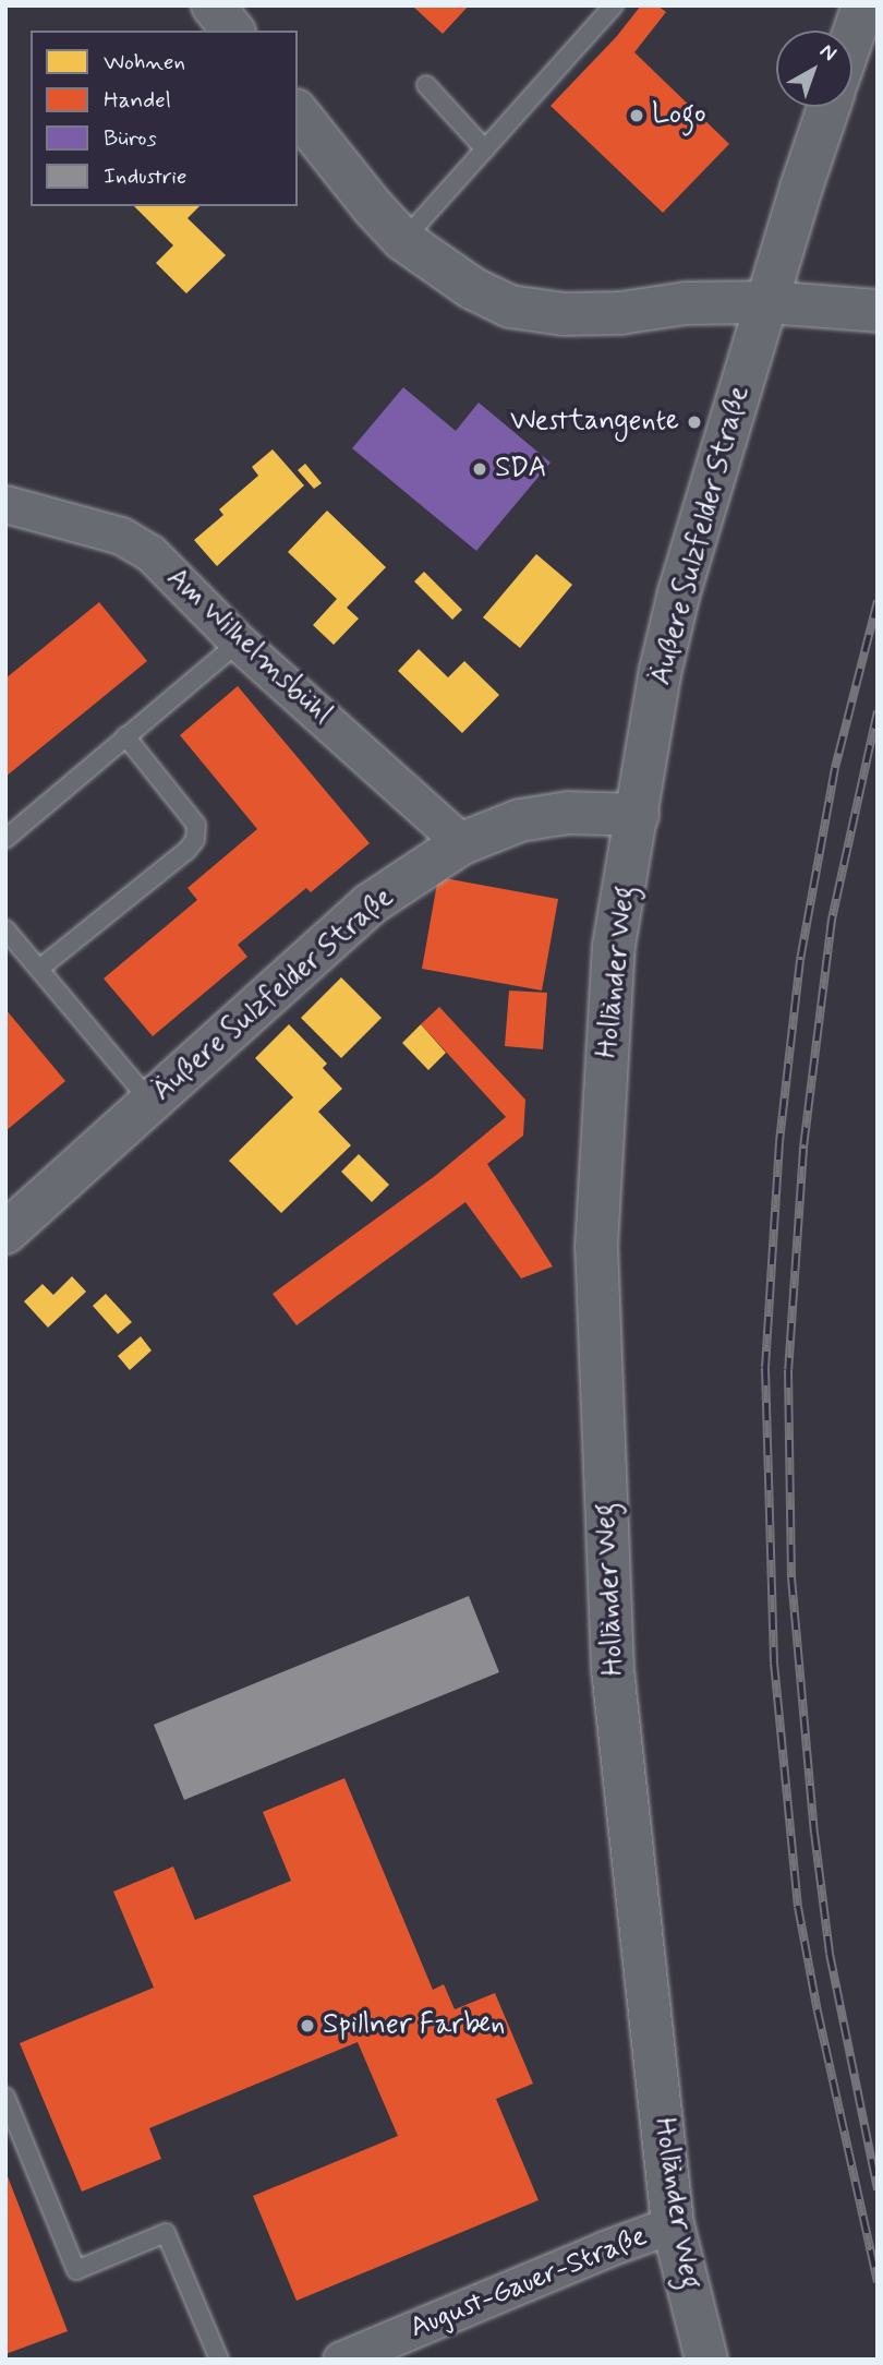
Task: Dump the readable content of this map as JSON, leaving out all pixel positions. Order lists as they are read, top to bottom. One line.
{"streets":{"main road":["Äußere Sulzfelder Straße","Holländer Weg"],"street":["Am Wilhelmsbühl","August-Gauer-Straße"]},"crossings":[["Äußere Sulzfelder Straße","Am Wilhelmsbühl"],["Äußere Sulzfelder Straße","Holländer Weg"],["Holländer Weg","August-Gauer-Straße"]],"places":["Logo","Westtangente","SDA","Spillner Farben"],"legend":["Wohnen","Handel","Büros","Industrie"],"north":"top right"}
